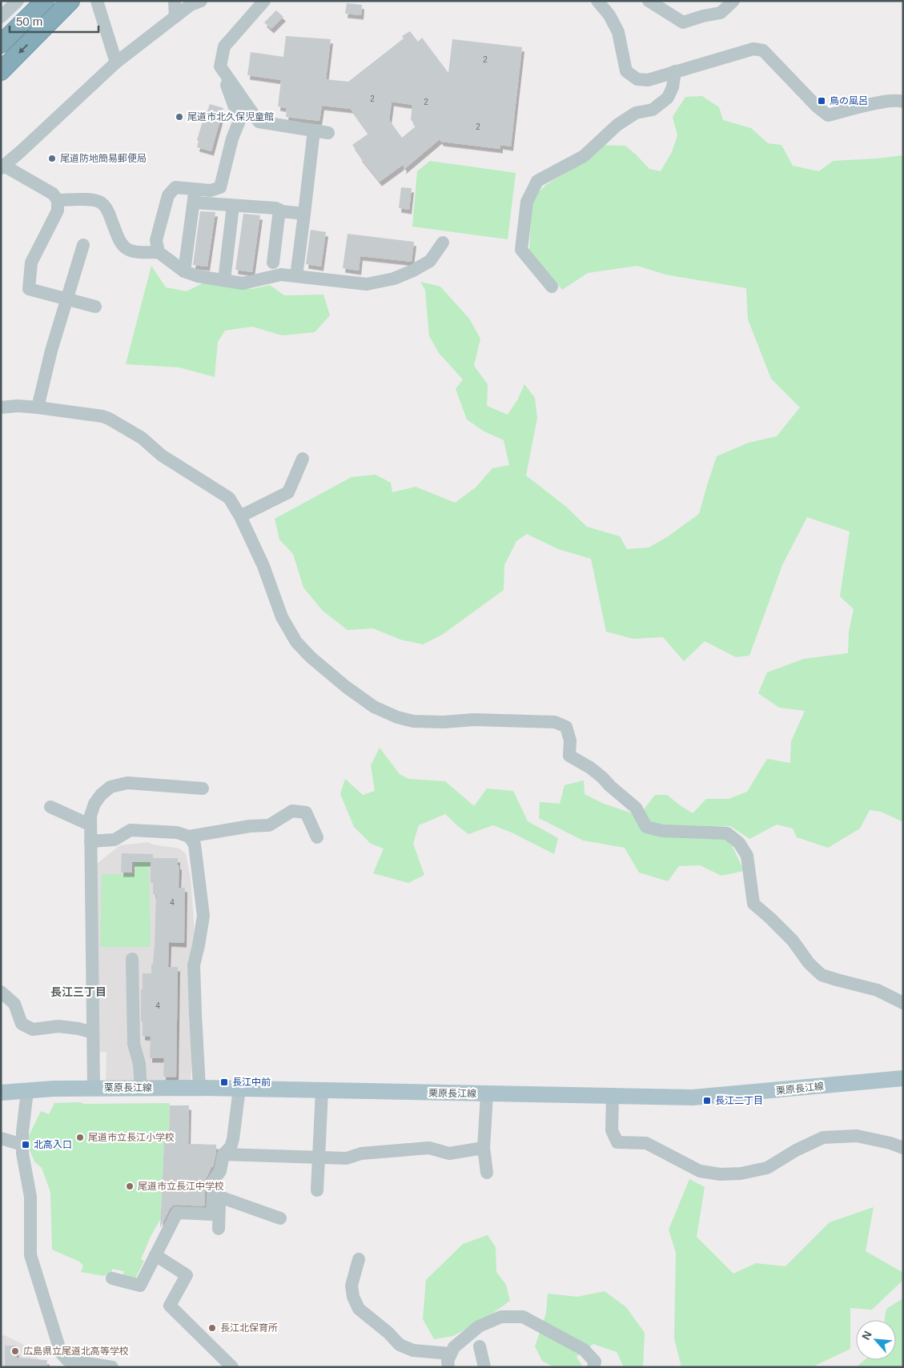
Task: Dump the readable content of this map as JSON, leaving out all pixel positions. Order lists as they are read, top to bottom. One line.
{"streets":{"main road":["栗原長江線"]},"districts":["長江三丁目"],"places":{"transit":["鳥の風呂","長江中前","長江二丁目","北高入口"],"other":["尾道市北久保児童館","尾道防地簡易郵便局","尾道市立長江小学校","尾道市立長江中学校","長江北保育所","広島県立尾道北高等学校"]},"house_numbers":["2","2","2","2","4","4"],"scale_bar":"50 m","north":"top left"}
